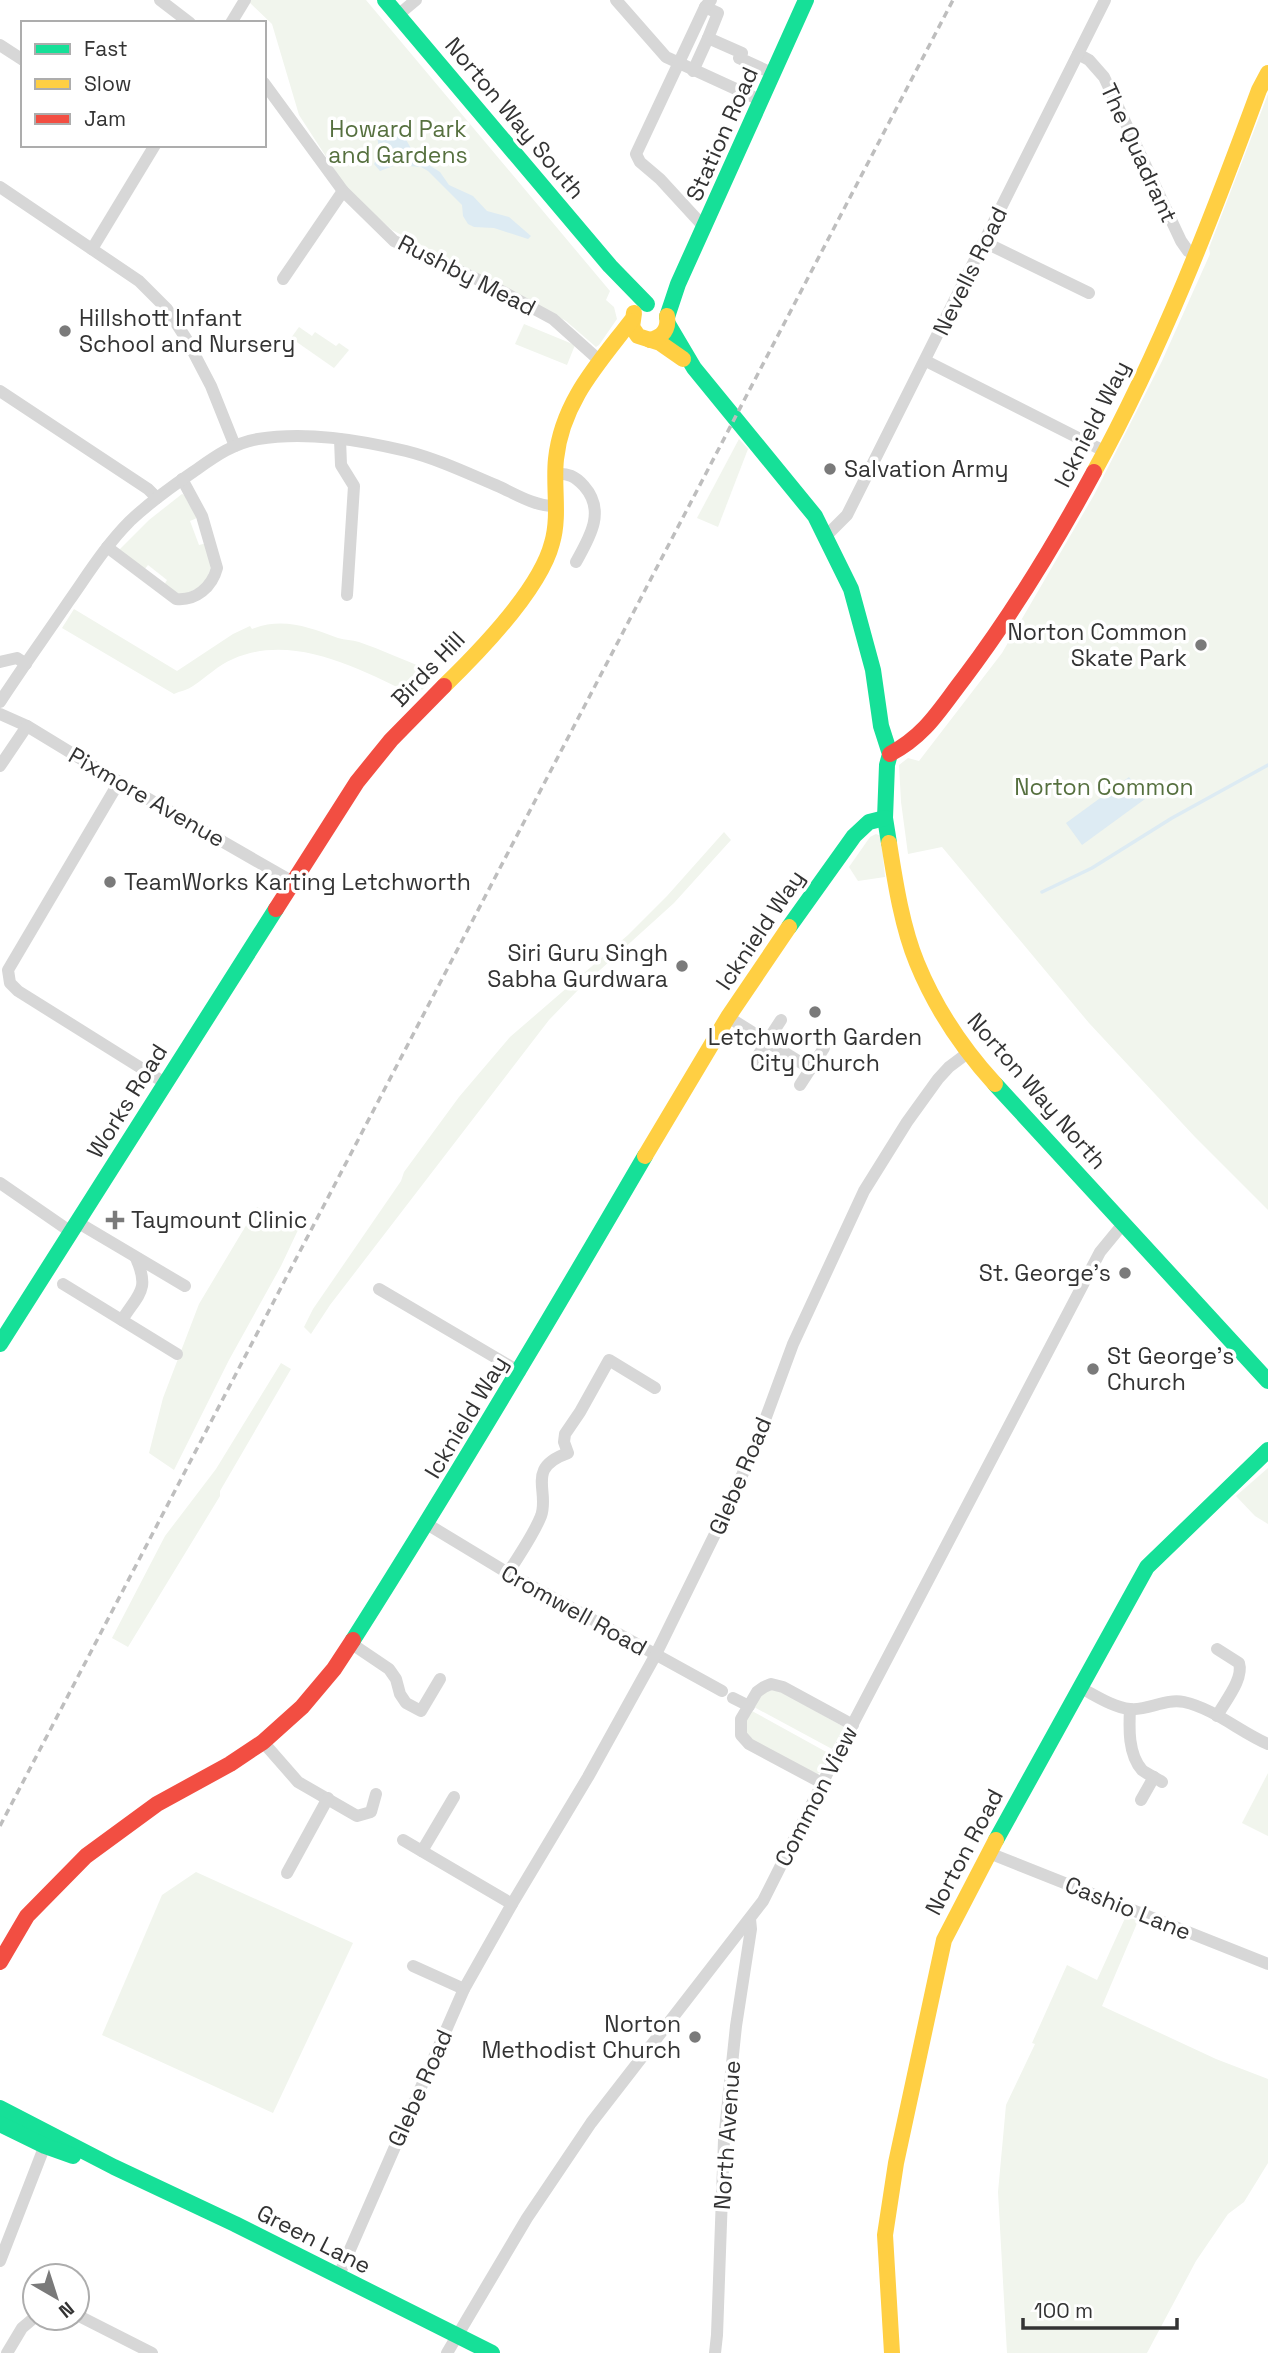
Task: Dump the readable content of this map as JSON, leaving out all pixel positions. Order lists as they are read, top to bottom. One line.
{"streets":{"street":["Norton Way South","Station Road","The Quadrant","Nevells Road","Rushby Mead","Icknield Way","Birds Hill","Pixmore Avenue","Norton Way North","Works Road","Glebe Road","Cromwell Road","Common View","Norton Road","Cashio Lane","North Avenue","Green Lane"]},"crossings":[["Norton Way South","Station Road"],["Norton Way South","Birds Hill"],["Norton Way South","Norton Way North"],["Station Road","Birds Hill"],["Station Road","Norton Way North"],["The Quadrant","Nevells Road"],["The Quadrant","Icknield Way"],["Nevells Road","Norton Way North"],["Rushby Mead","Birds Hill"],["Icknield Way","Norton Way North"],["Icknield Way","Cromwell Road"],["Birds Hill","Pixmore Avenue"],["Birds Hill","Norton Way North"],["Birds Hill","Works Road"],["Pixmore Avenue","Works Road"],["Norton Way North","Glebe Road"],["Norton Way North","Common View"],["Glebe Road","Cromwell Road"],["Glebe Road","Green Lane"],["Common View","North Avenue"],["Common View","Green Lane"],["Norton Road","Cashio Lane"]],"parks":["Howard Park and Gardens","Norton Common"],"places":{"other":["Hillshott Infant School and Nursery","Salvation Army","Norton Common Skate Park","TeamWorks Karting Letchworth","Siri Guru Singh Sabha Gurdwara","Letchworth Garden City Church","St. George's","St George's Church","Norton Methodist Church"],"health":["Taymount Clinic"]},"legend":["Fast","Slow","Jam"],"scale_bar":"100 m","north":"bottom right"}
